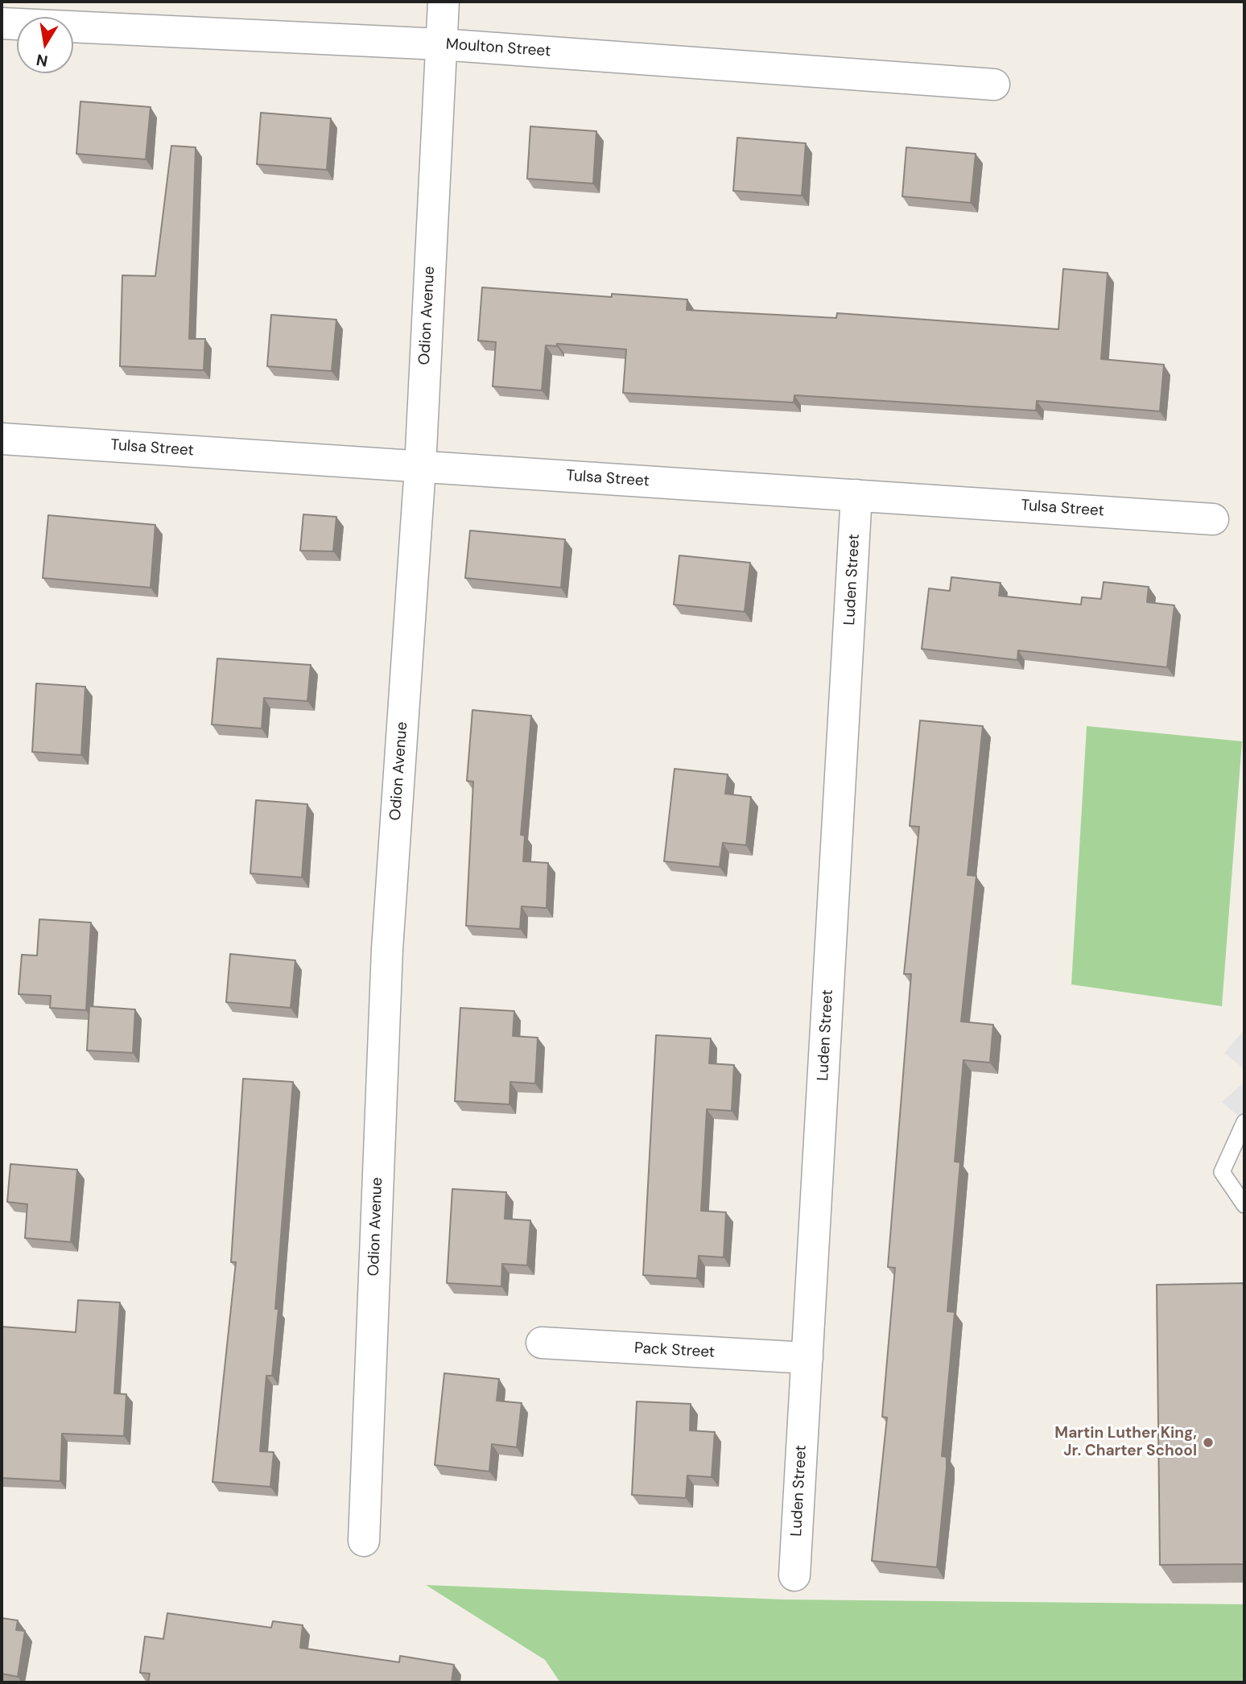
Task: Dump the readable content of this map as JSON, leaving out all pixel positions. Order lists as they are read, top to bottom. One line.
{"streets":{"street":["Moulton Street","Odion Avenue","Tulsa Street","Luden Street","Pack Street"]},"crossings":[["Moulton Street","Odion Avenue"],["Odion Avenue","Tulsa Street"],["Tulsa Street","Luden Street"],["Luden Street","Pack Street"]],"places":["Martin Luther King, Jr. Charter School"],"north":"bottom"}
